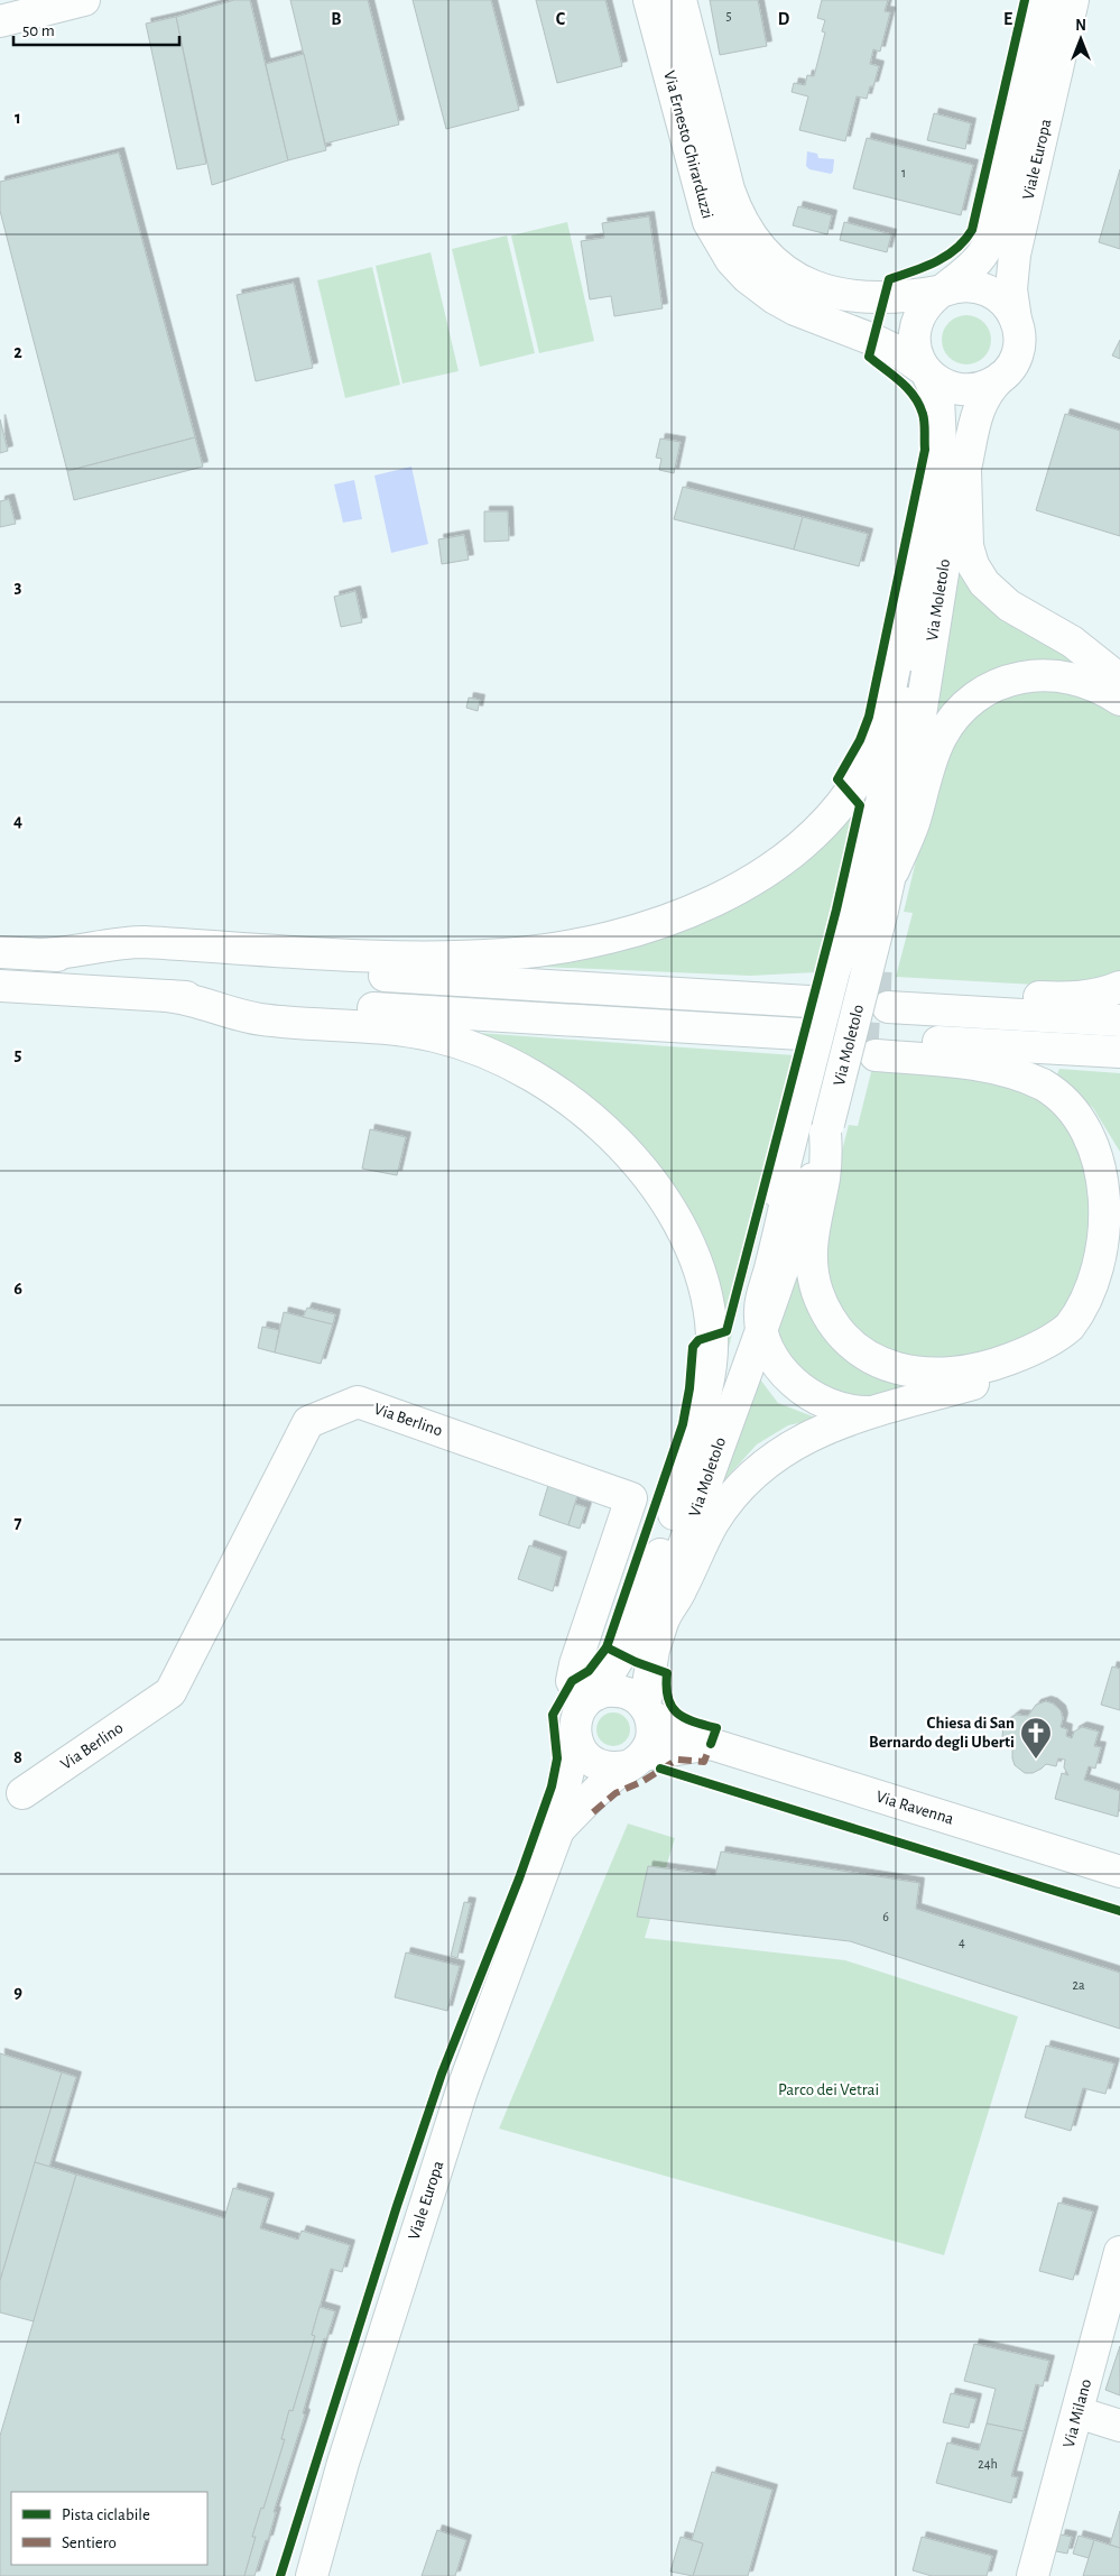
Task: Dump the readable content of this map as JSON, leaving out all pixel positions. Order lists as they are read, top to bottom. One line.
{"streets":{"main road":["Via Ernesto Ghirarduzzi","Viale Europa","Via Moletolo","Via Berlino","Via Ravenna","Via Milano"]},"crossings":[["Via Ernesto Ghirarduzzi","Viale Europa"],["Via Ernesto Ghirarduzzi","Via Moletolo"],["Viale Europa","Via Moletolo"],["Via Moletolo","Via Berlino"],["Via Moletolo","Via Ravenna"],["Via Berlino","Via Ravenna"]],"parks":["Parco dei Vetrai"],"places":{"church":["Chiesa di San Bernardo degli Uberti"]},"house_numbers":["5","1","6","4","2a","24h"],"legend":["Pista ciclabile","Sentiero"],"scale_bar":"50 m","north":"top","grid":{"columns":["B","C","D","E"],"rows":["1","2","3","4","5","6","7","8","9"]}}
